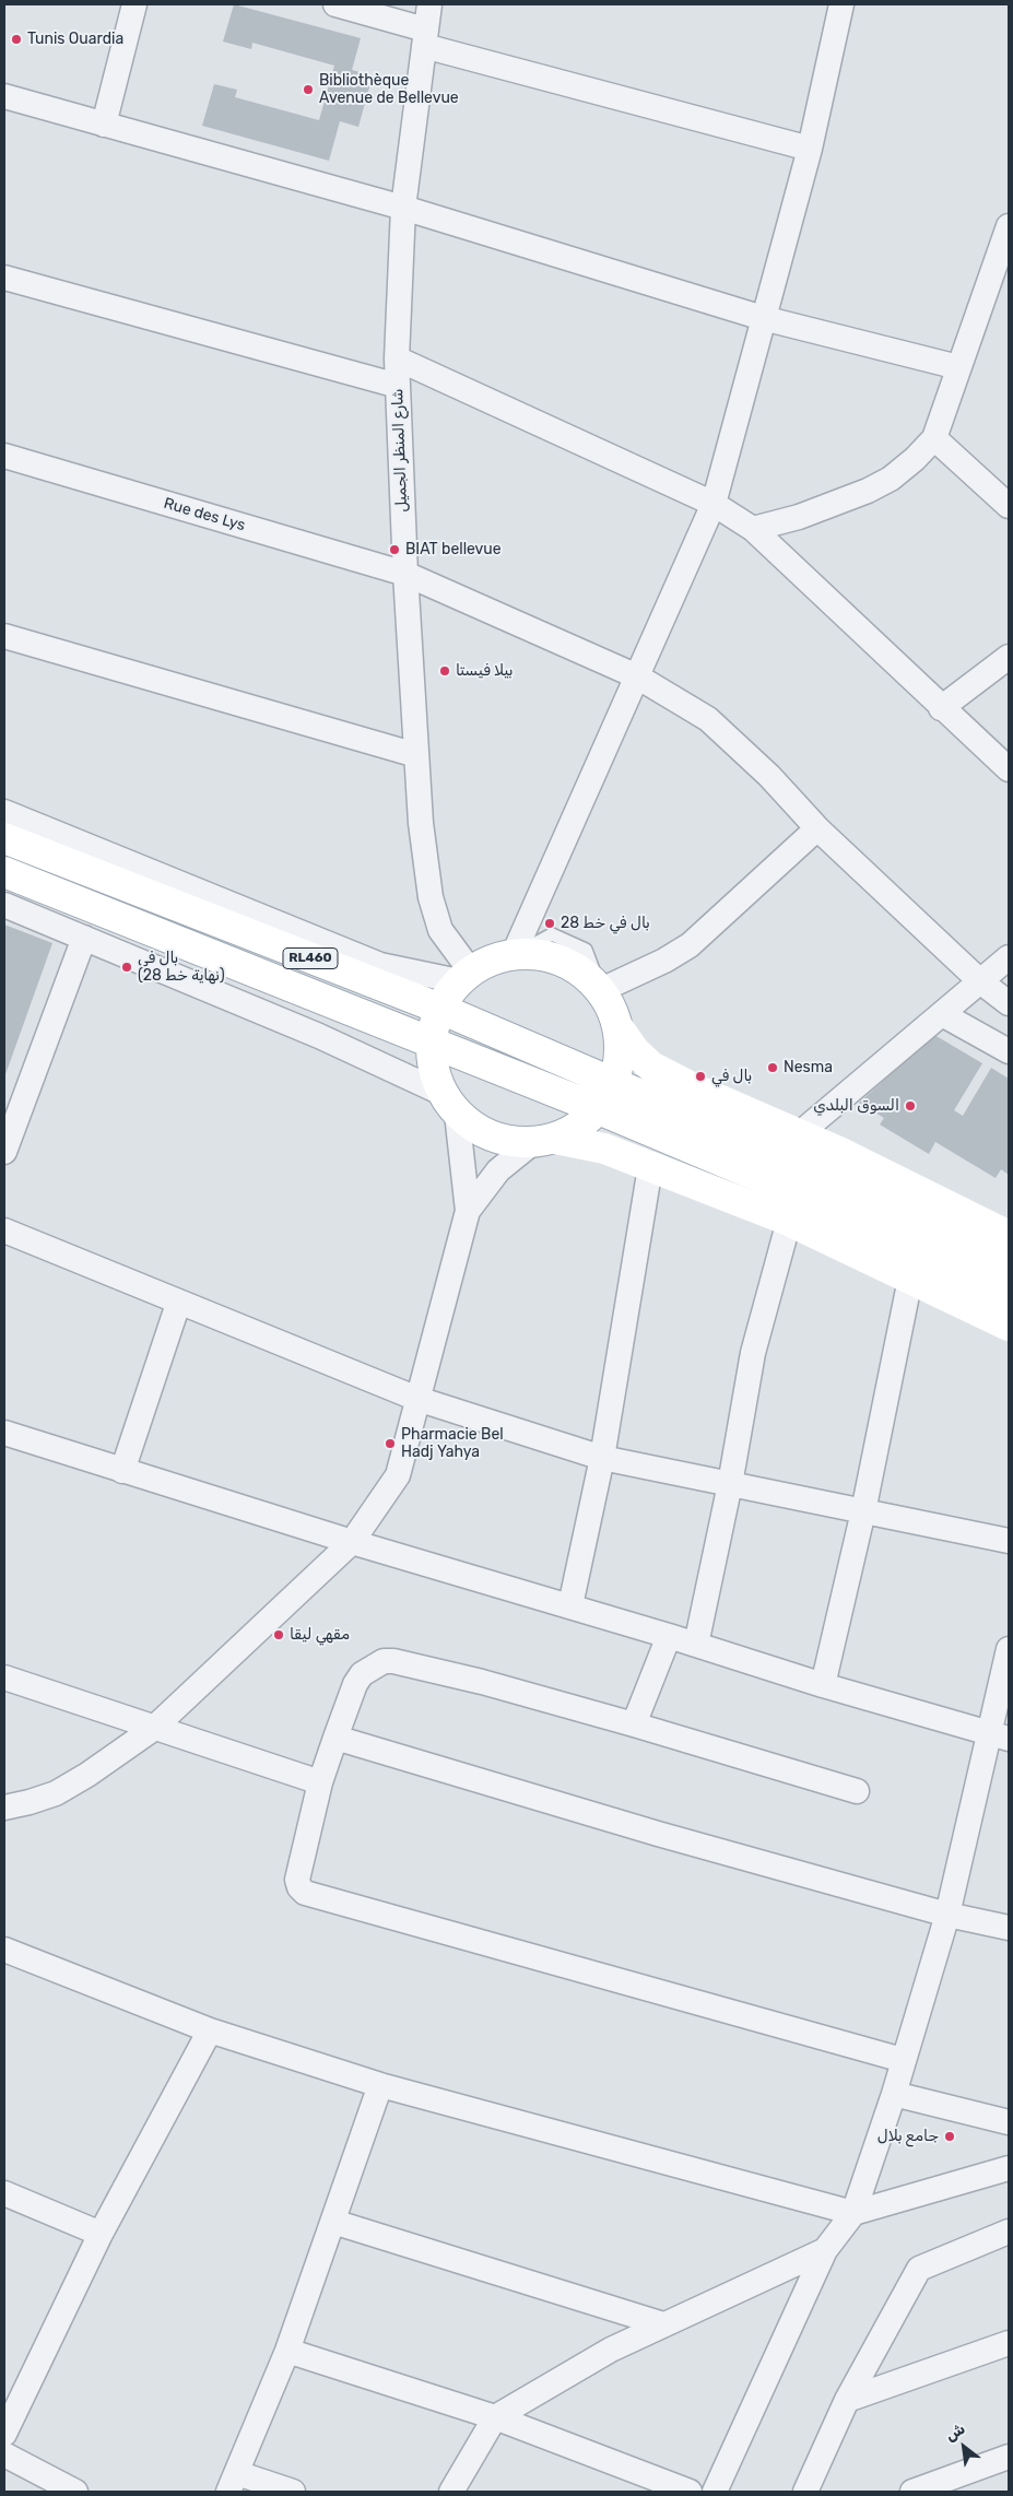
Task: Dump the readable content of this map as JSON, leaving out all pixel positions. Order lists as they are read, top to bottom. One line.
{"streets":{"main road":["RL460"],"street":["شارع المنظر الجميل","Rue des Lys"]},"crossings":[["شارع المنظر الجميل","Rue des Lys"]],"places":["Tunis Ouardia","Bibliothèque Avenue de Bellevue","BIAT bellevue","بيلا فيستا","بال في خط 28","بال في (نهاية خط 28)","Nesma","بال في","السوق البلدي","Pharmacie Bel Hadj Yahya","مقهي ليقا","جامع بلال"],"north":"top left"}
